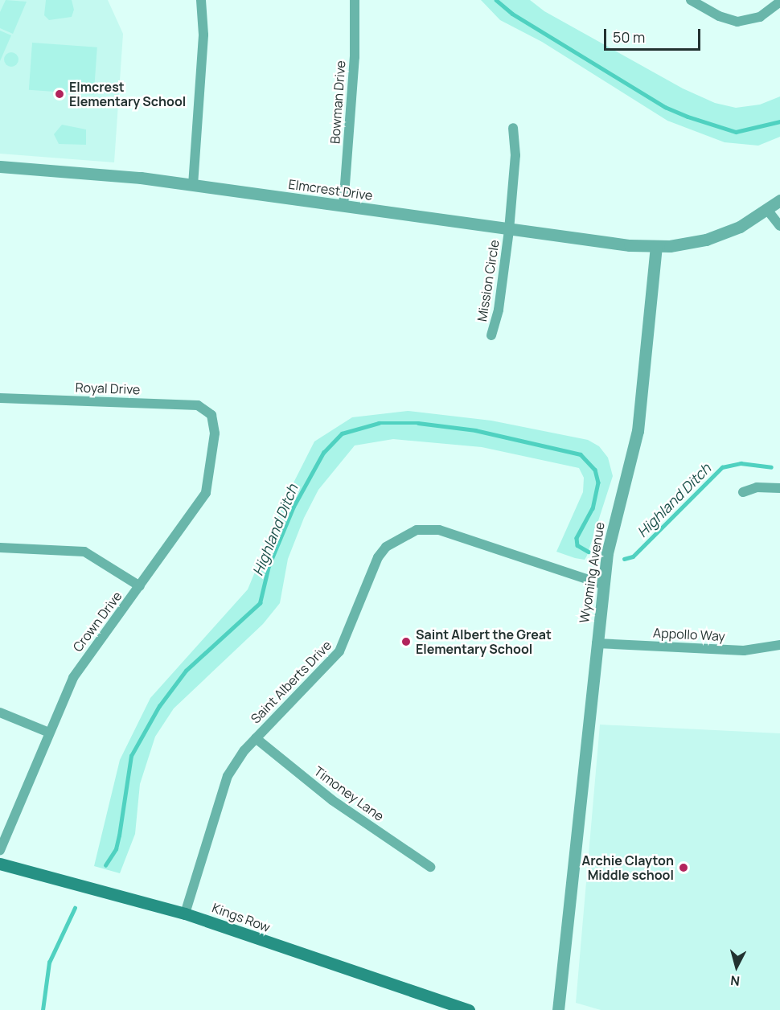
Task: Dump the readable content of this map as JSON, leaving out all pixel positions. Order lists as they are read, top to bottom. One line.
{"streets":{"main road":["Kings Row"],"street":["Bowman Drive","Elmcrest Drive","Mission Circle","Royal Drive","Wyoming Avenue","Crown Drive","Appollo Way","Saint Alberts Drive","Timoney Lane"]},"crossings":[["Bowman Drive","Elmcrest Drive"],["Elmcrest Drive","Mission Circle"],["Elmcrest Drive","Wyoming Avenue"],["Royal Drive","Crown Drive"],["Wyoming Avenue","Appollo Way"],["Wyoming Avenue","Saint Alberts Drive"],["Saint Alberts Drive","Timoney Lane"],["Saint Alberts Drive","Kings Row"]],"water":["Highland Ditch"],"places":["Elmcrest Elementary School","Saint Albert the Great Elementary School","Archie Clayton Middle school"],"scale_bar":"50 m","north":"bottom"}
